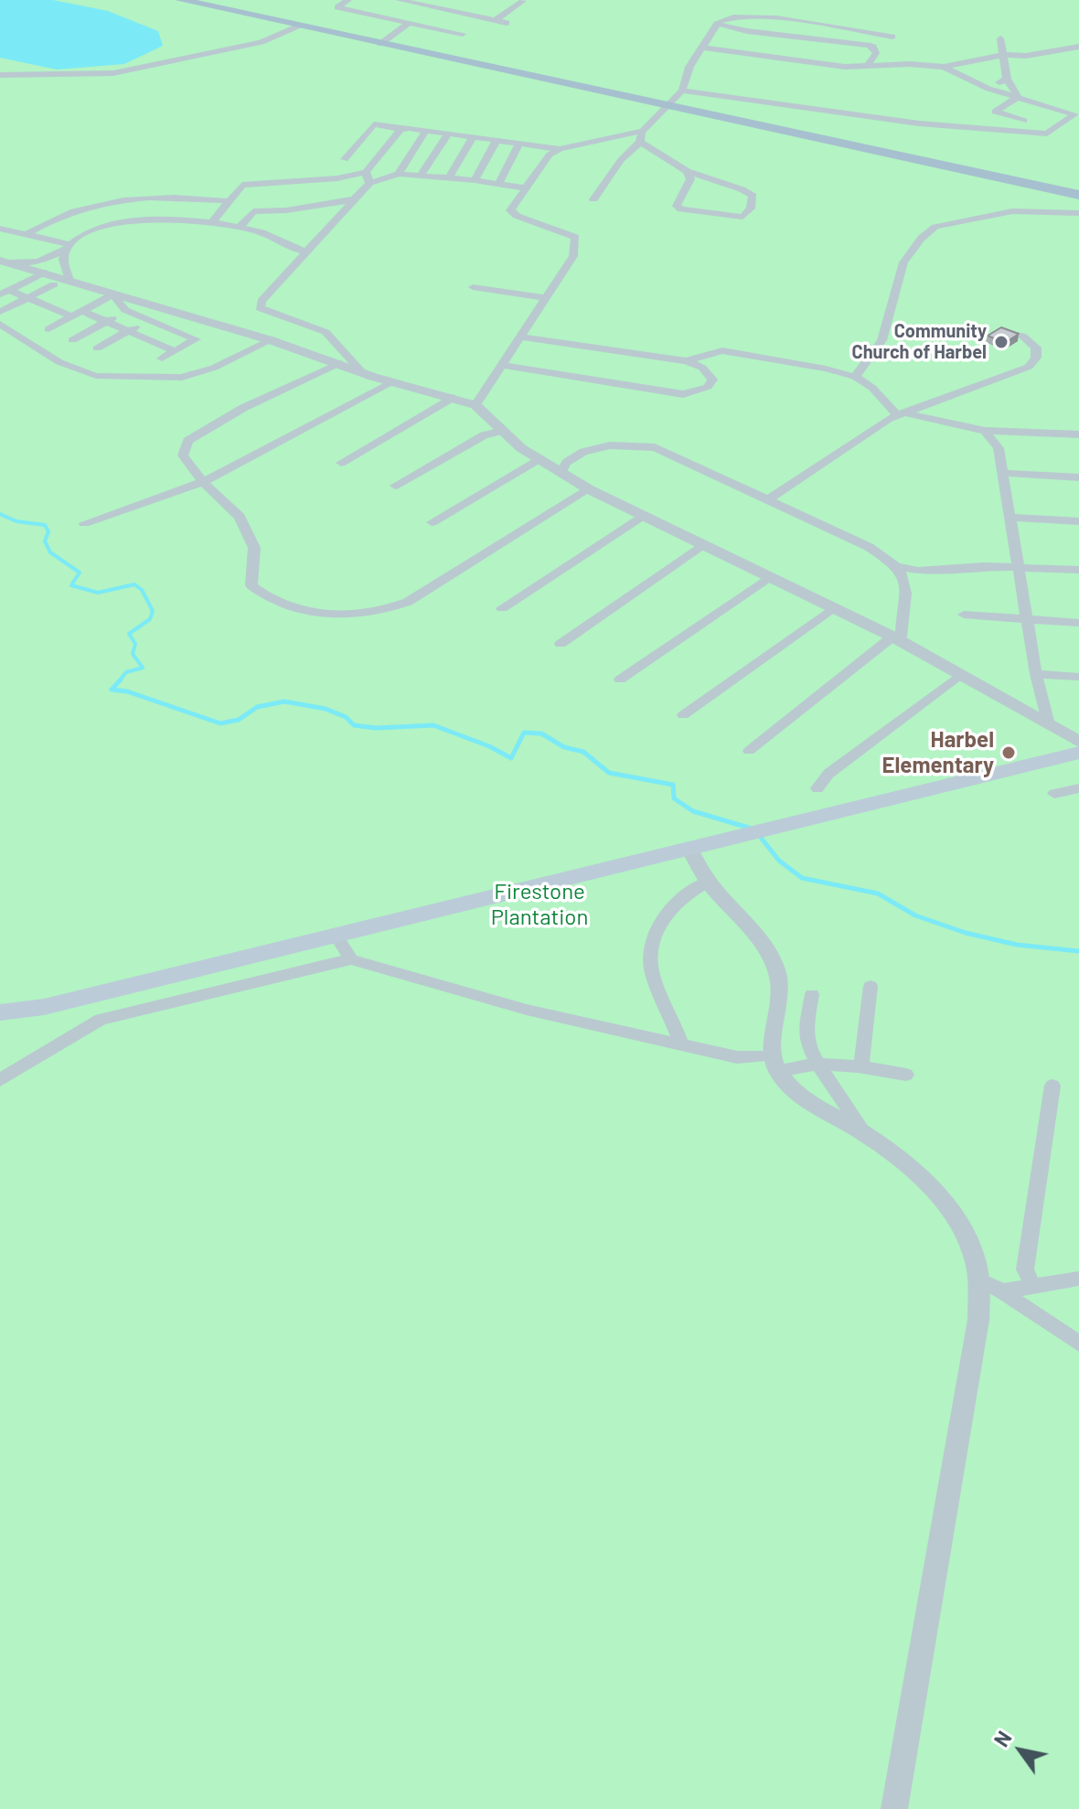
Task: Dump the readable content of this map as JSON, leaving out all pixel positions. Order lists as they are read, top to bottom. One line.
{"parks":["Firestone Plantation"],"places":["Community Church of Harbel","Harbel Elementary"],"north":"top left"}
